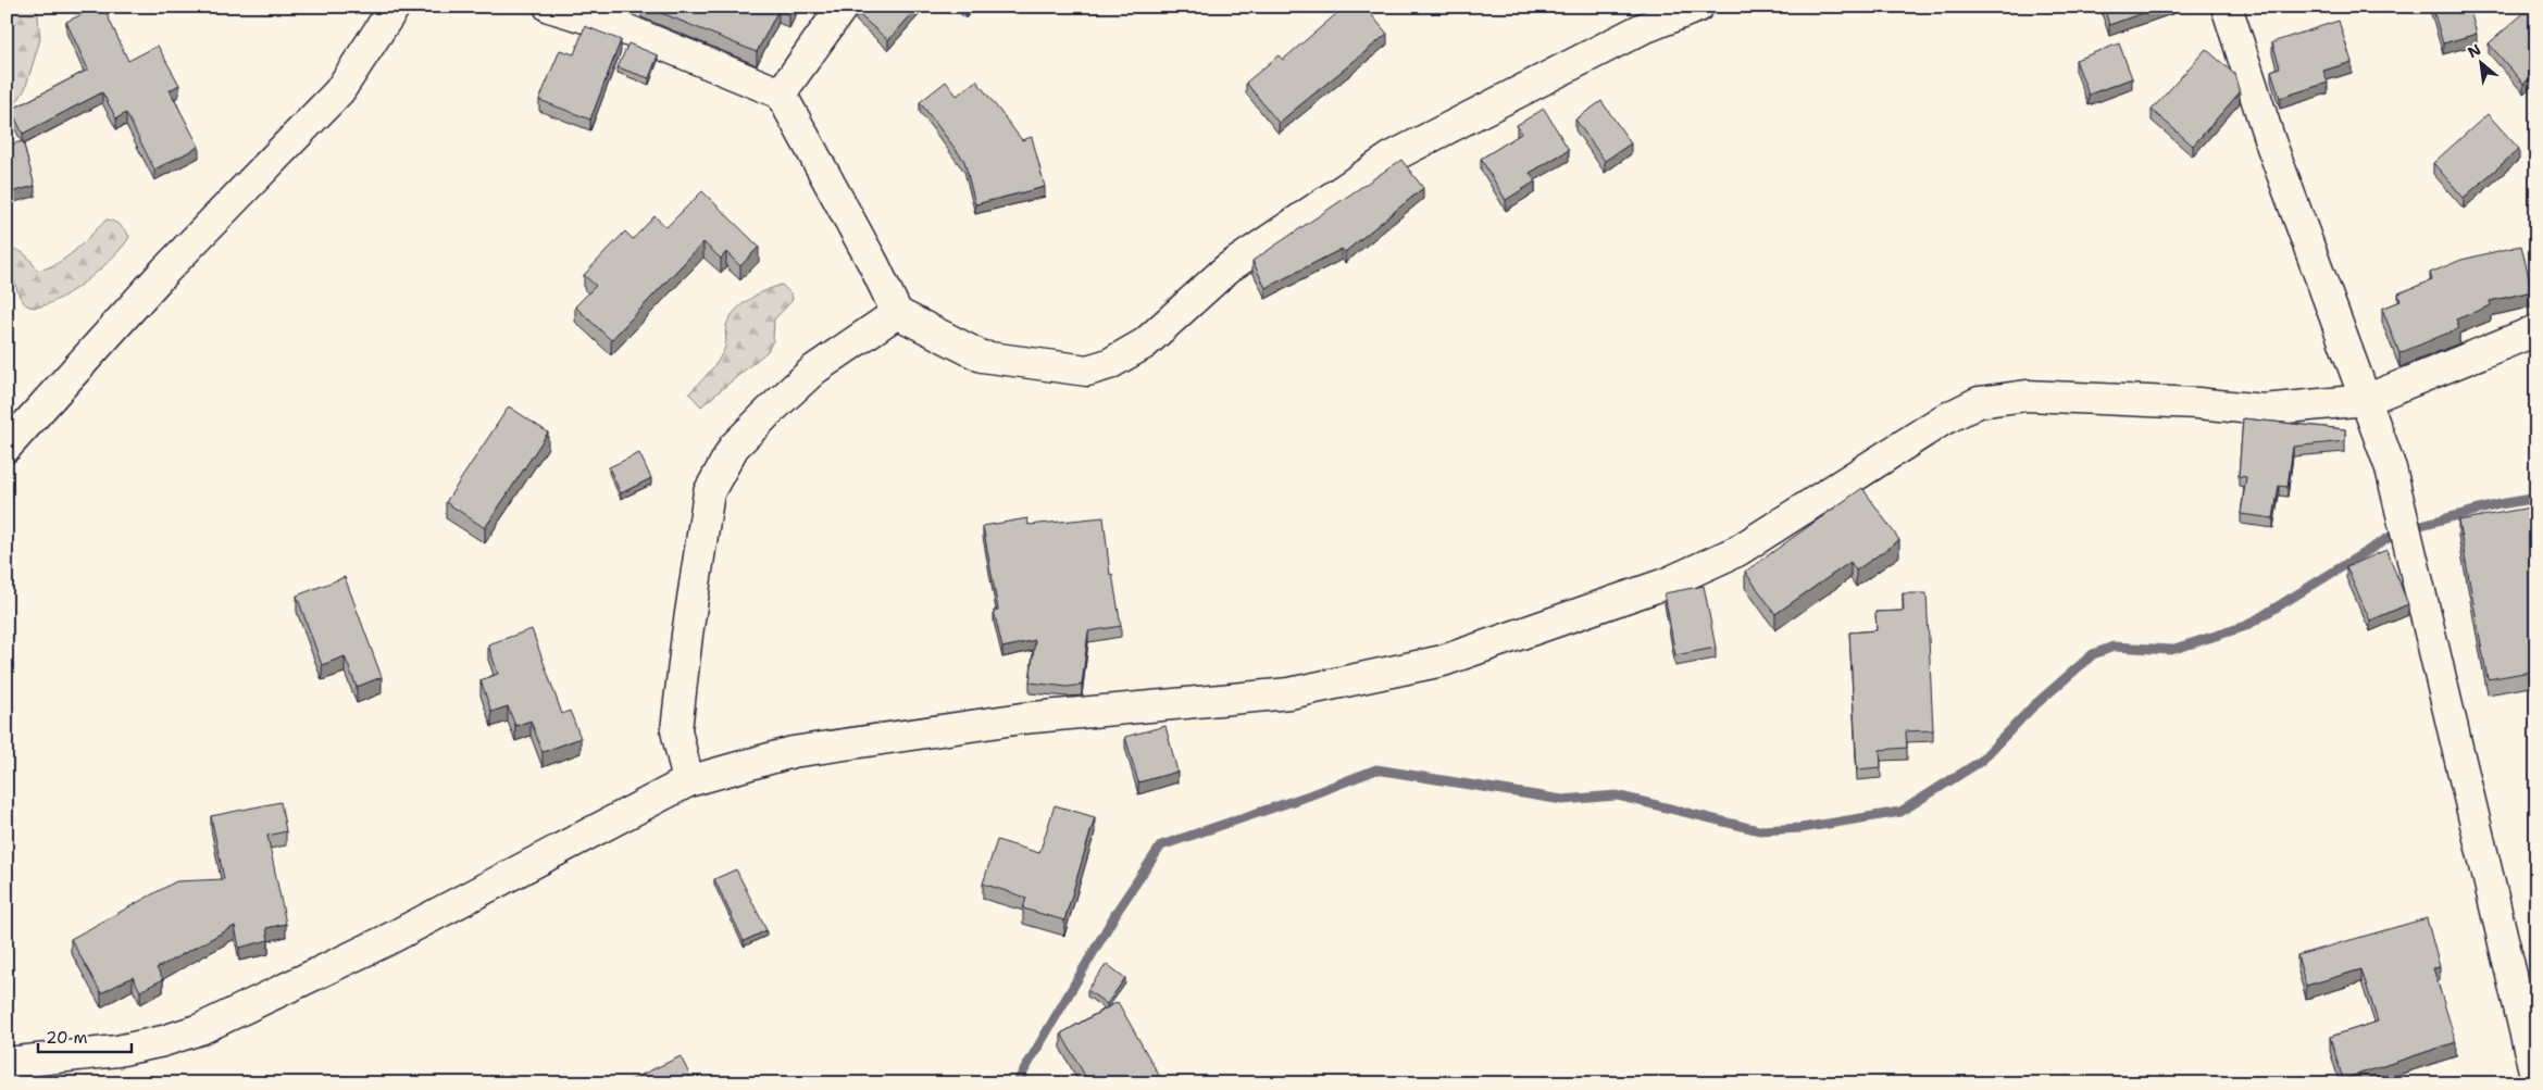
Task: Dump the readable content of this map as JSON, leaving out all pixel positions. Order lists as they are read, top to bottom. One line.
{"scale_bar":"20 m","north":"top left"}
